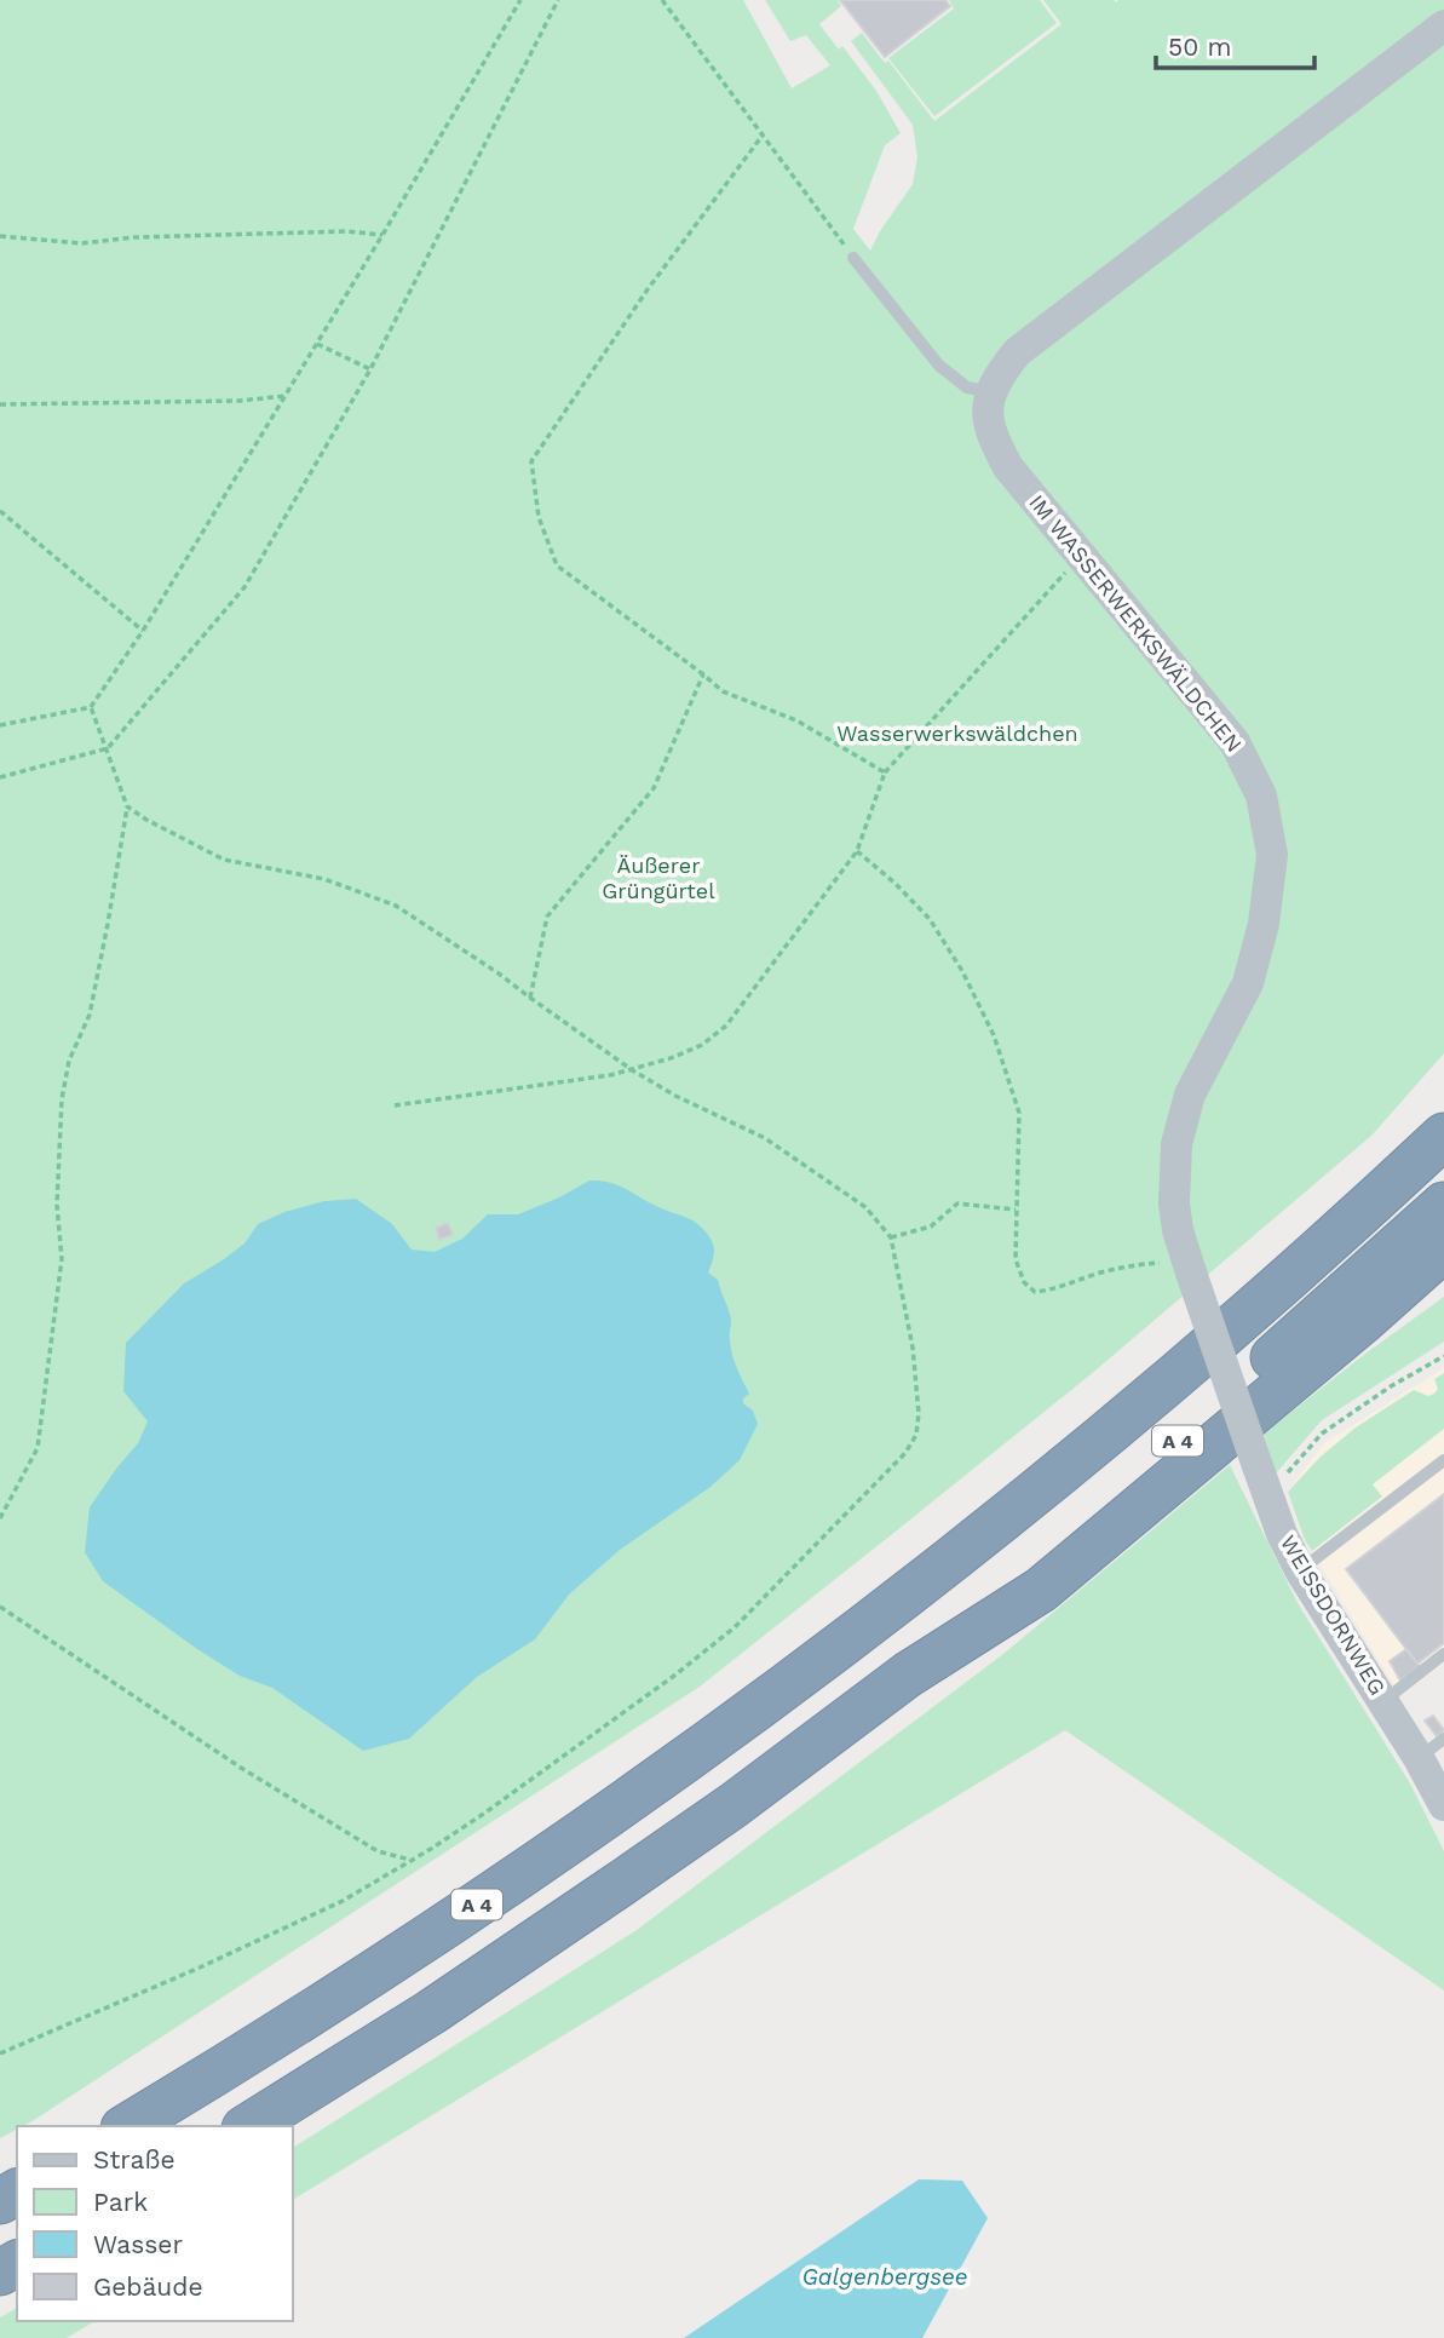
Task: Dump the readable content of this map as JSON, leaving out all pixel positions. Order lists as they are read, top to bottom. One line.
{"streets":{"highway":["A 4"],"street":["IM WASSERWERKSWÄLDCHEN","WEISSDORNWEG"]},"crossings":[["IM WASSERWERKSWÄLDCHEN","WEISSDORNWEG"]],"water":["Galgenbergsee"],"parks":["Wasserwerkswäldchen","Äußerer Grüngürtel"],"legend":["Straße","Park","Wasser","Gebäude"],"scale_bar":"50 m"}
